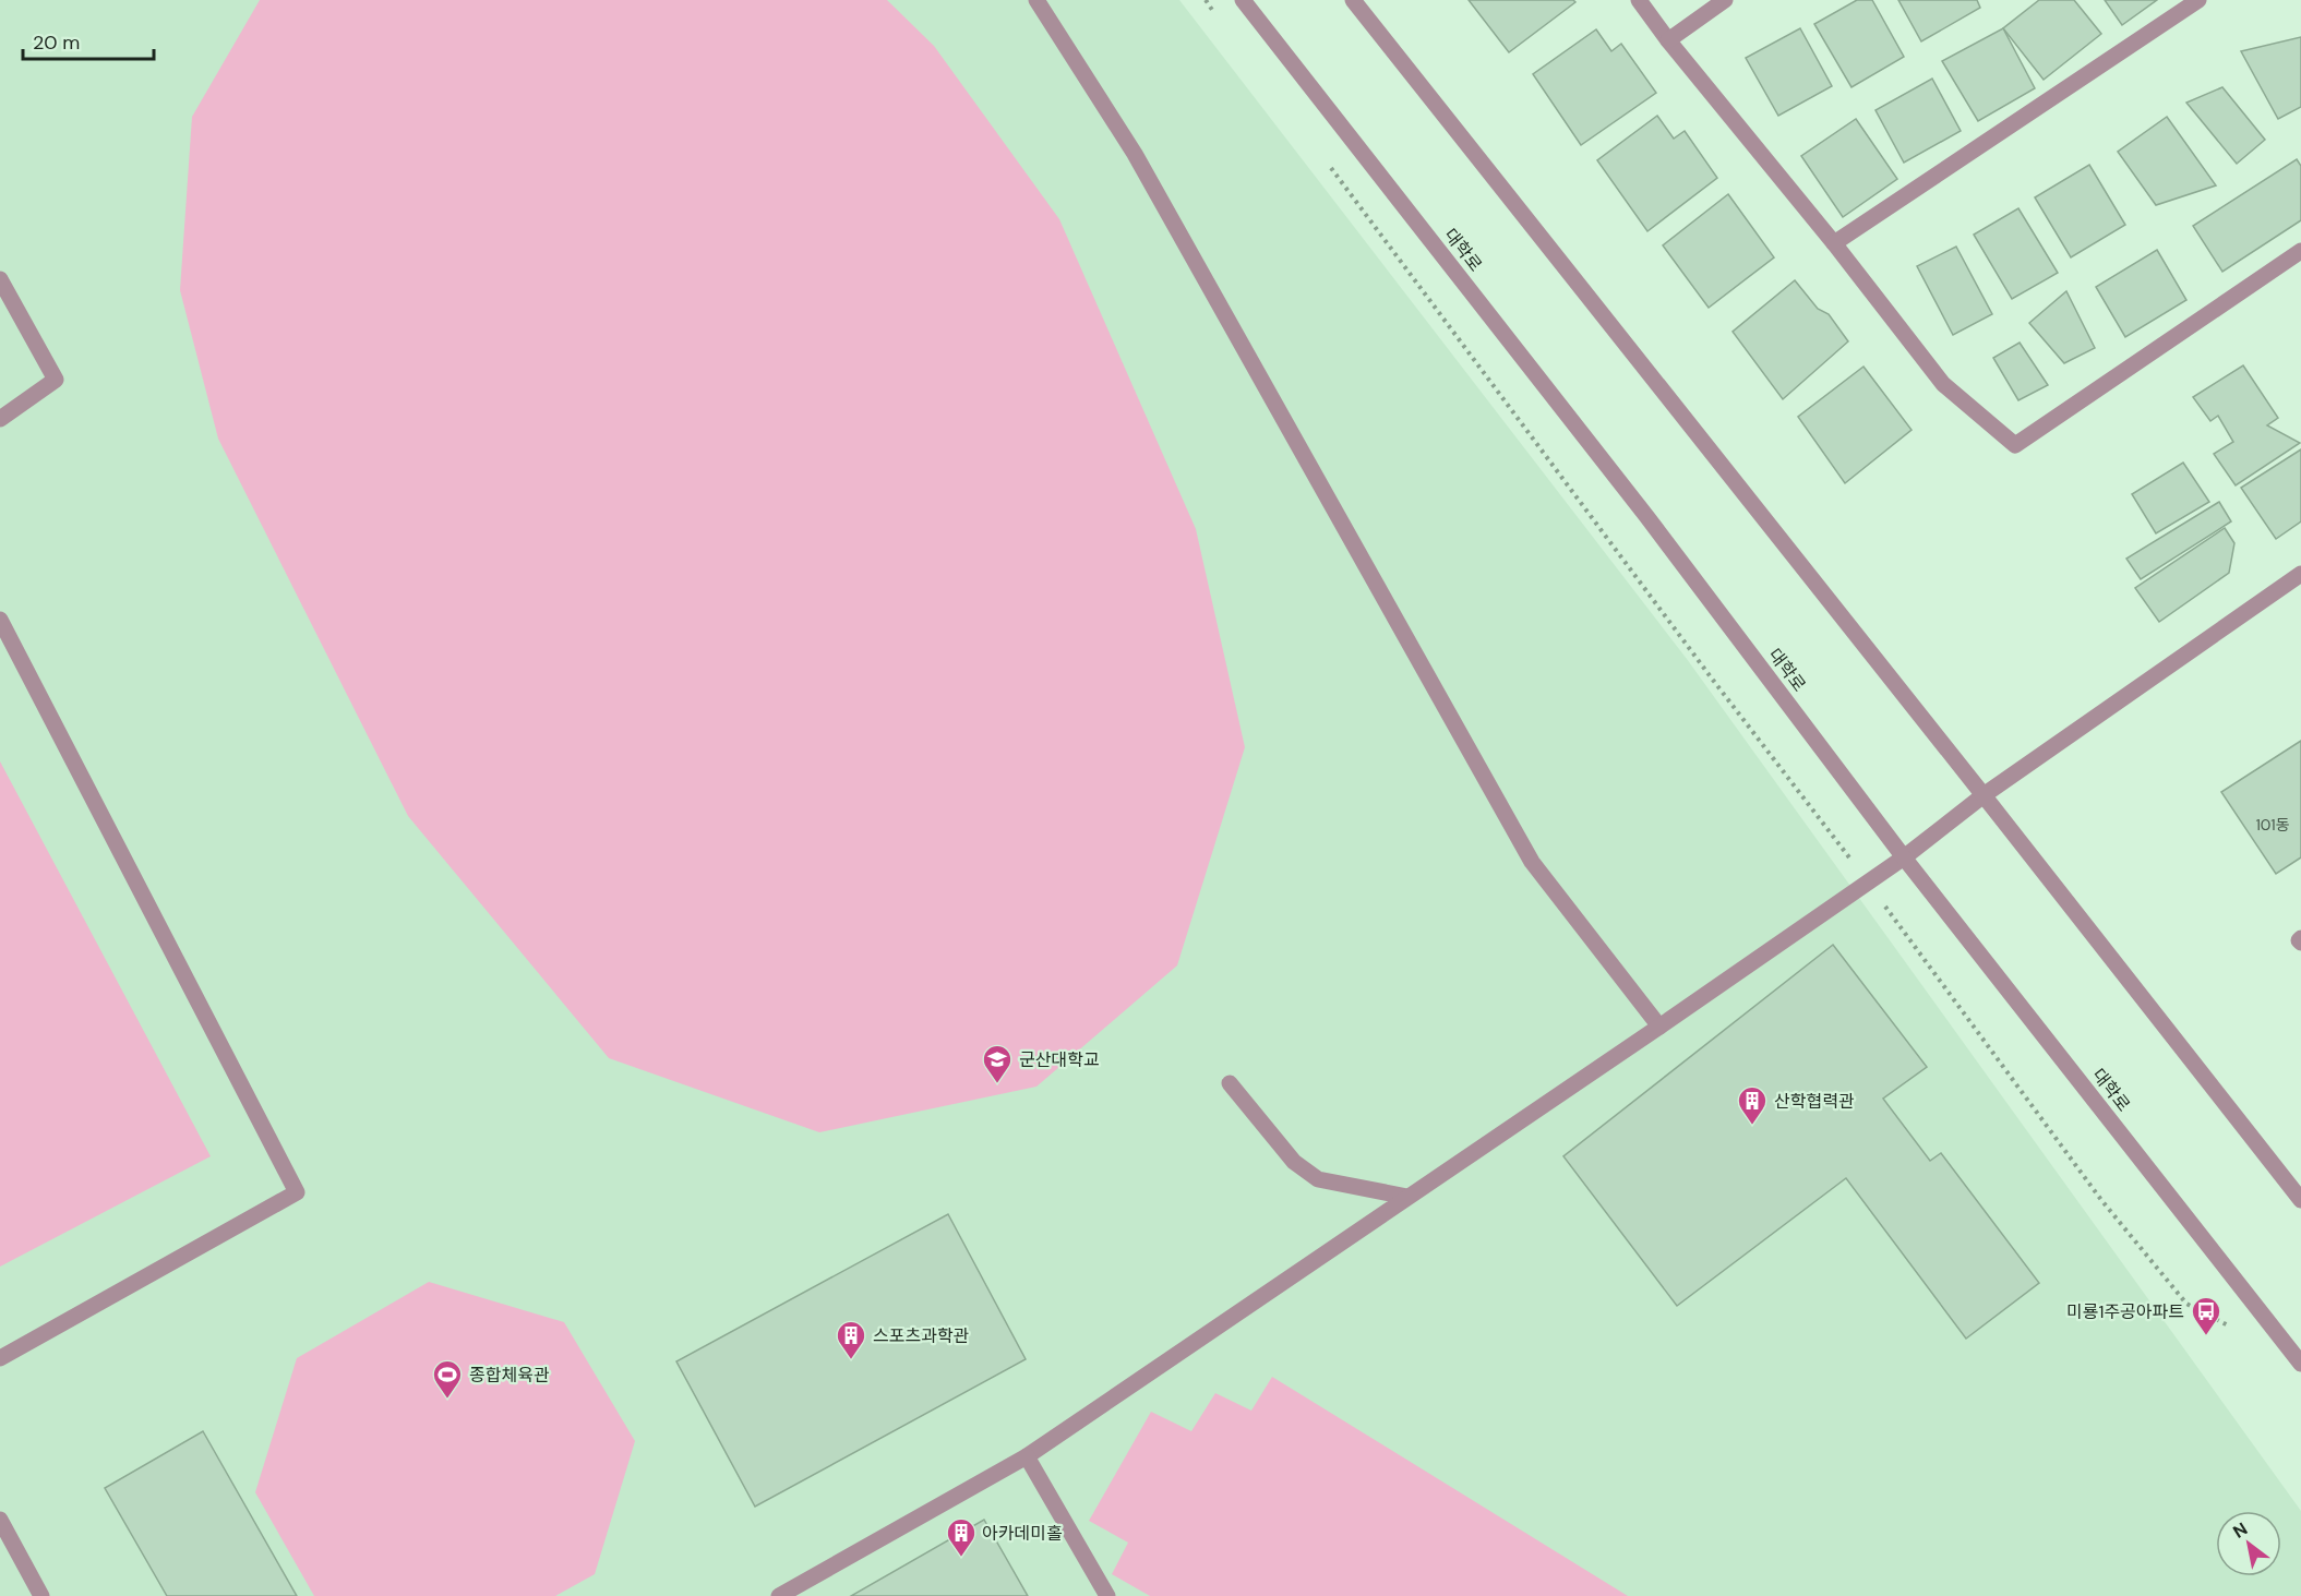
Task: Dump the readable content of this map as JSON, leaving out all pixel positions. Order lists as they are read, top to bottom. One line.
{"streets":{"street":["대학로"]},"places":{"school or university":["군산대학교"],"building":["산학협력관","스포츠과학관","아카데미홀"],"bus stop":["미룡1주공아파트"],"sports":["종합체육관"]},"house_numbers":["101동"],"scale_bar":"20 m","north":"top left"}
